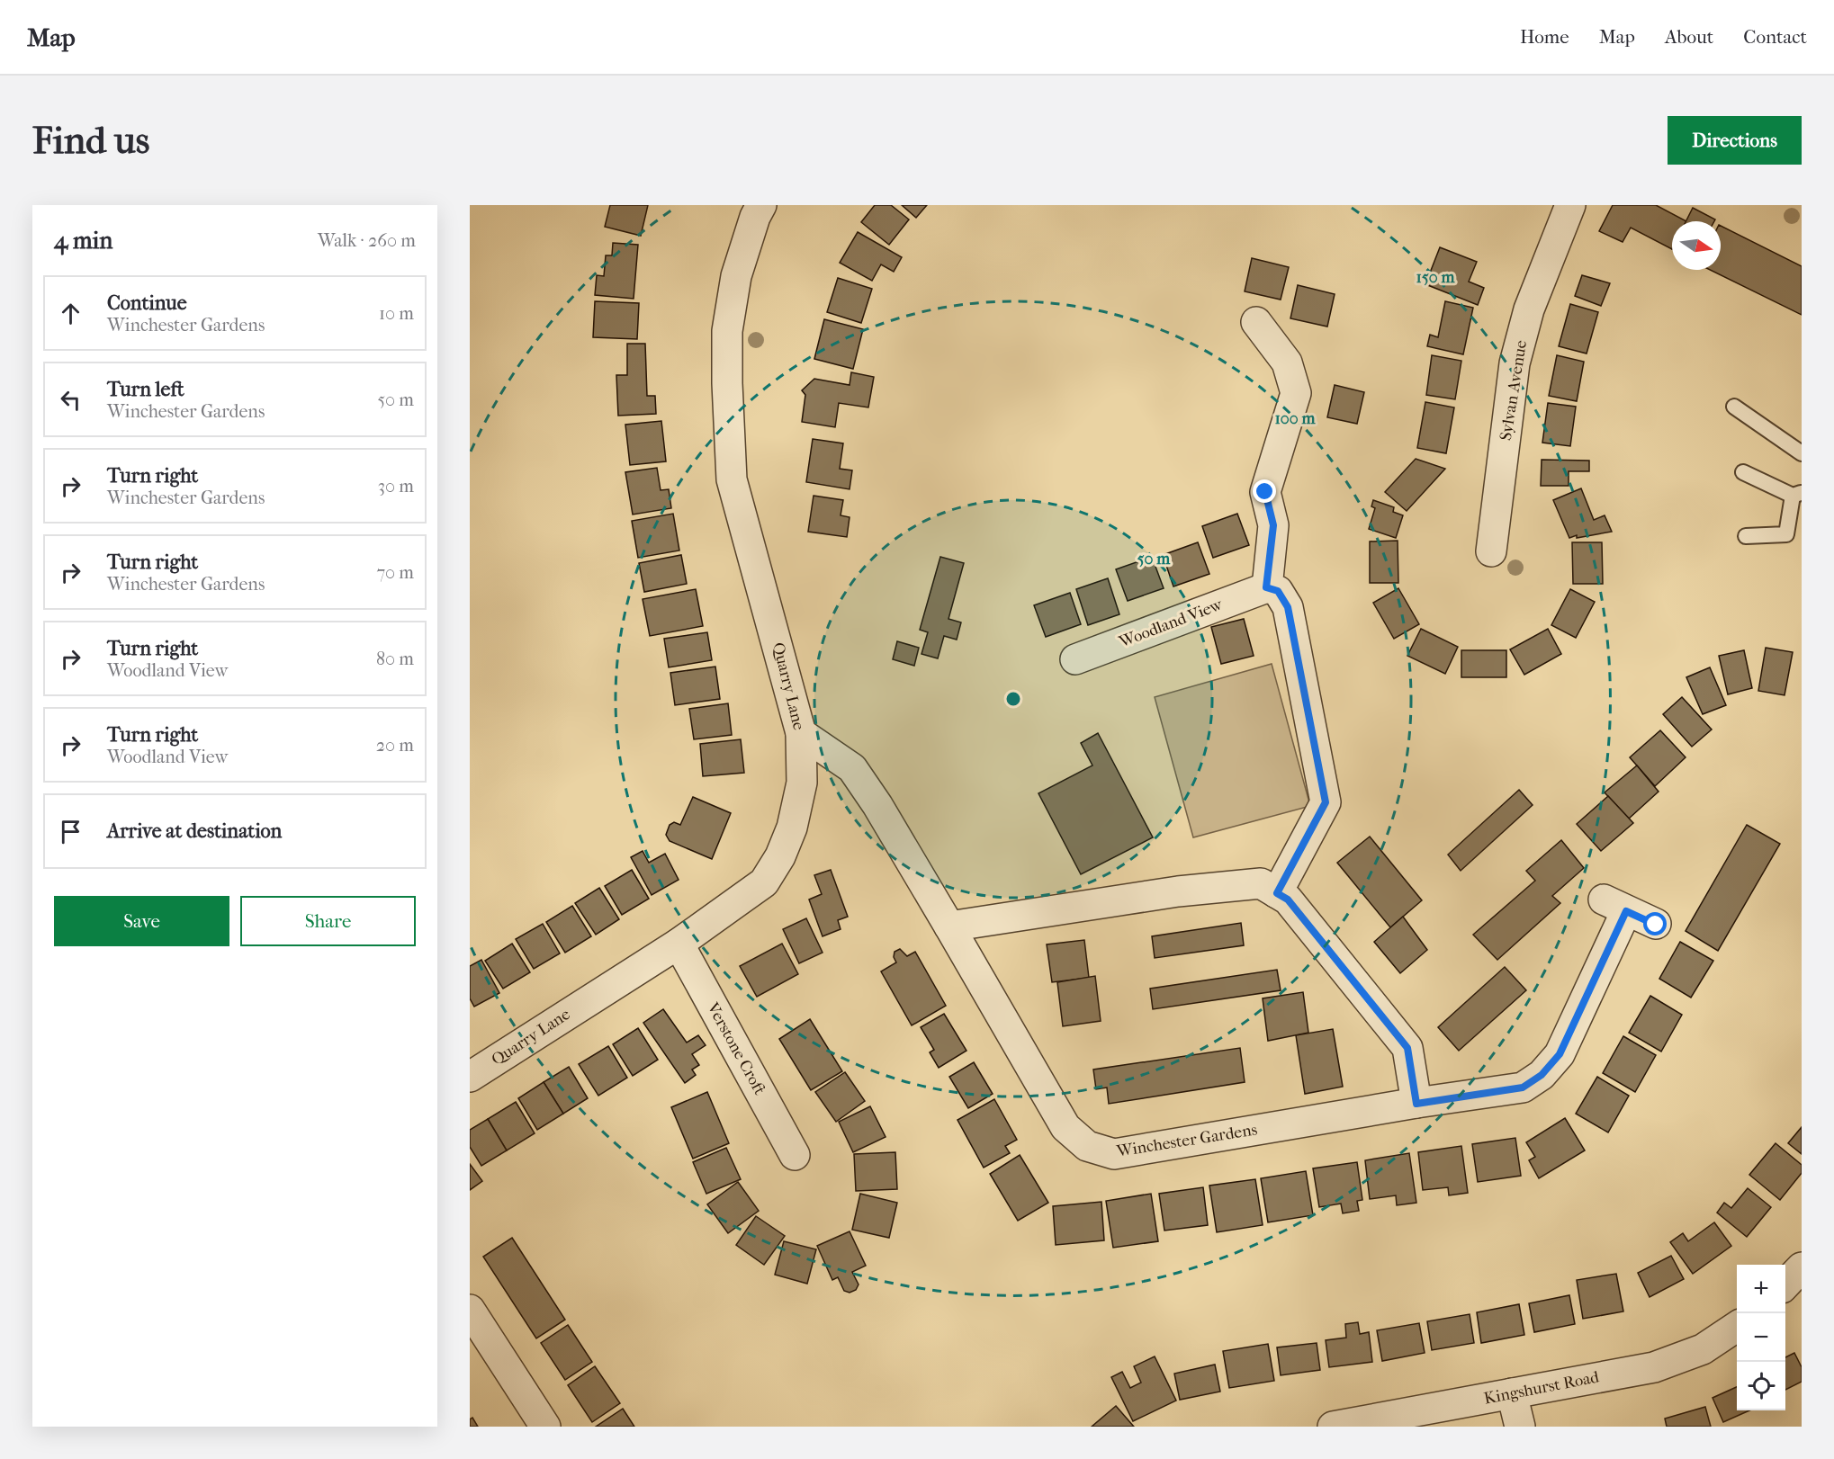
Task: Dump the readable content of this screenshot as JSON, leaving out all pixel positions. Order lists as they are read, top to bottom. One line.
{"streets":{"street":["Sylvan Avenue","Woodland View","Quarry Lane","Verstone Croft","Winchester Gardens","Kingshurst Road"]},"crossings":[["Quarry Lane","Verstone Croft"],["Quarry Lane","Winchester Gardens"]],"north":"right","page":{"header":"Map","nav":["Home","Map","About","Contact"],"buttons":["Directions",["Save","Share"]],"title":"Find us","heading":["4 min","Walk · 260 m"],"list":[["Continue","Winchester Gardens","10 m"],["Turn left","Winchester Gardens","50 m"],["Turn right","Winchester Gardens","30 m"],["Turn right","Winchester Gardens","70 m"],["Turn right","Woodland View","80 m"],["Turn right","Woodland View","20 m"],"Arrive at destination"],"map_buttons":["+","−"]},"rings":["150 m","100 m","50 m"]}
